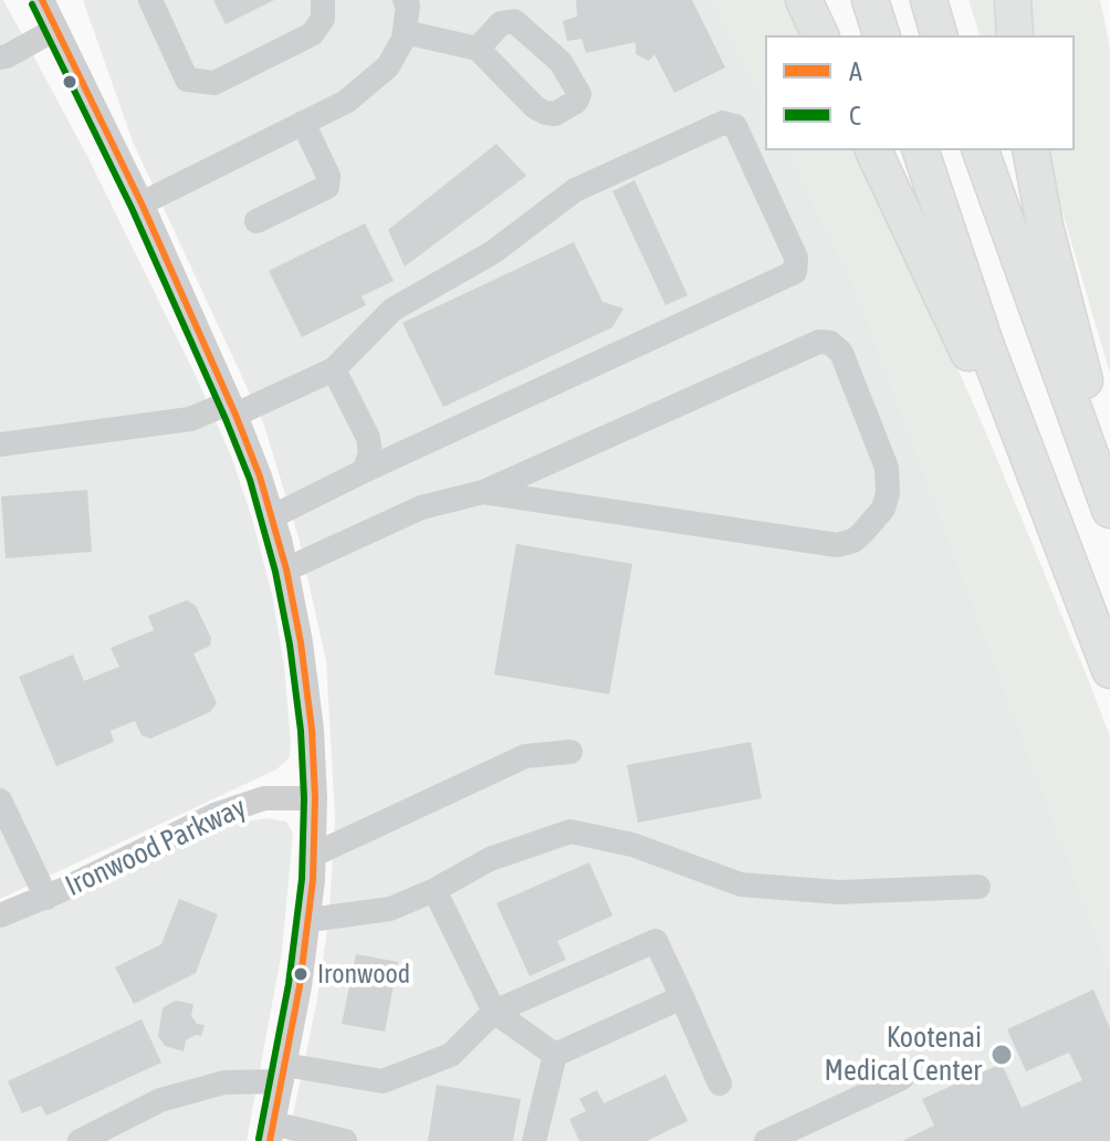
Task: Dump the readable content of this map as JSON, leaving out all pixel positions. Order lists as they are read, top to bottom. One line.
{"streets":{"street":["Ironwood Parkway"]},"places":["Ironwood","Kootenai Medical Center"],"lines":["transit line A","transit line C"],"legend":["A","C"]}
